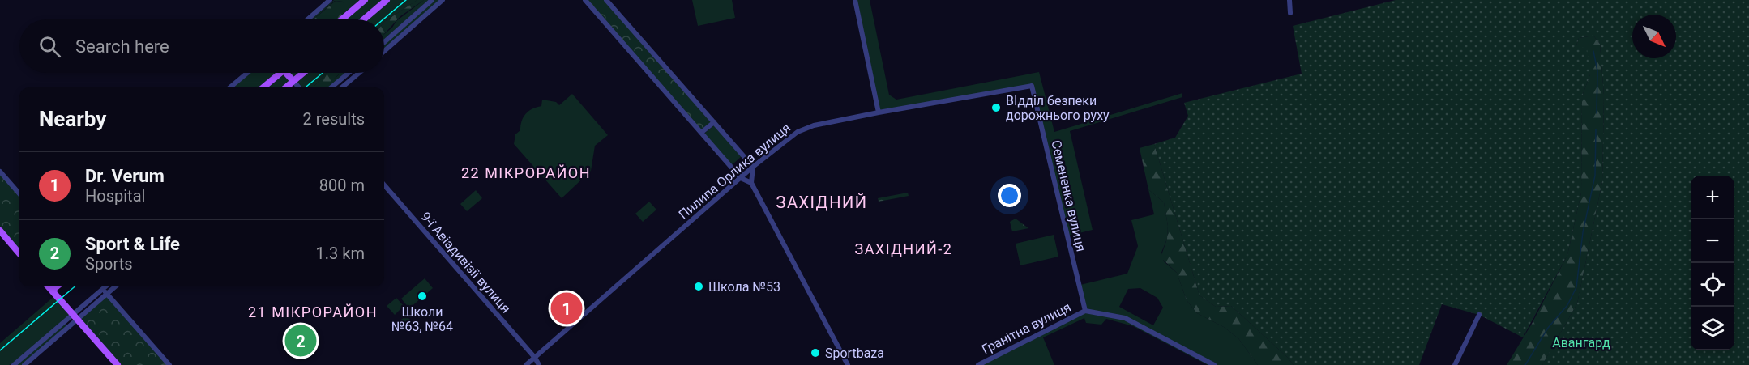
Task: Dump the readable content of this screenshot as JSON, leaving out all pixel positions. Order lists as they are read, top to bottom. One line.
{"streets":{"street":["Пилипа Орлика вулиця","Семененка вулиця","9-ї Авіадивізії вулиця","Гранітна вулиця"]},"crossings":[["Пилипа Орлика вулиця","Семененка вулиця"],["Пилипа Орлика вулиця","9-ї Авіадивізії вулиця"],["Семененка вулиця","Гранітна вулиця"]],"districts":["22 МІКРОРАЙОН","ЗАХІДНИЙ","ЗАХІДНИЙ-2","21 МІКРОРАЙОН"],"parks":["Авангард"],"places":["ВІдділ безпеки дорожнього руху","Школа №53","Школи №63, №64","Sportbaza"],"north":"bottom right","page":{"search":"Search here","heading":["Nearby","2 results"],"list":[{"mark":"1","name":"Dr. Verum","note":"Hospital","value":"800 m"},{"mark":"2","name":"Sport & Life","note":"Sports","value":"1.3 km"}],"map_buttons":["+","−"],"pins":["1","2"]}}
